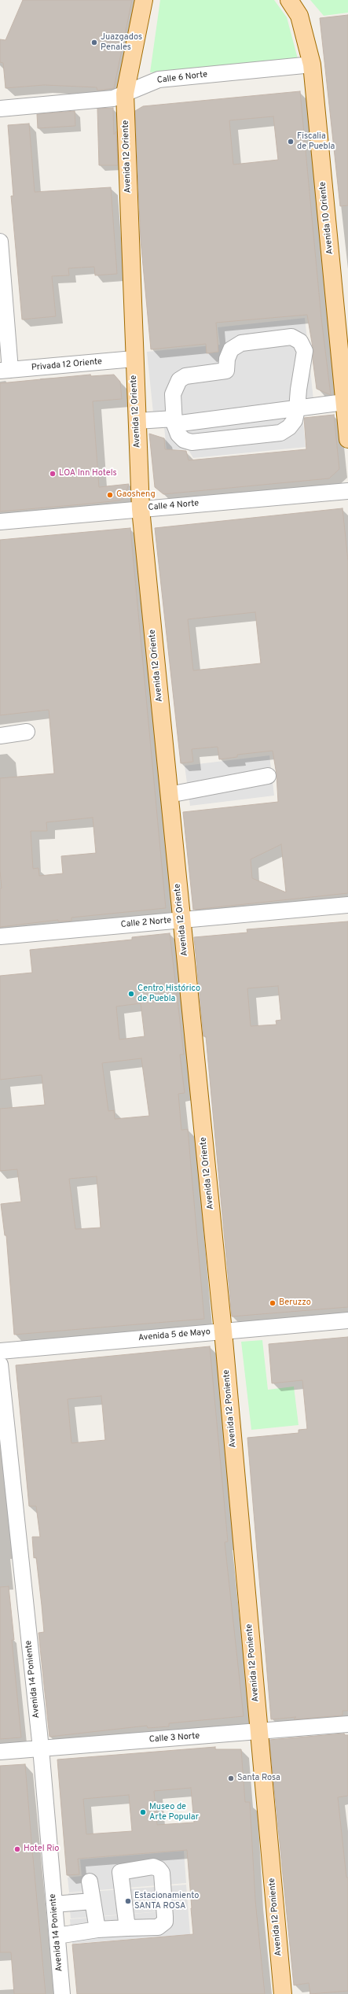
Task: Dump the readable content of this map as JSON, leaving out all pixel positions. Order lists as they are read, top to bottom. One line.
{"streets":{"main road":["Avenida 12 Oriente","Avenida 10 Oriente","Avenida 12 Poniente"],"street":["Calle 6 Norte","Privada 12 Oriente","Calle 4 Norte","Calle 2 Norte","Avenida 5 de Mayo","Avenida 14 Poniente","Calle 3 Norte"]},"crossings":[["Calle 6 Norte","Avenida 12 Oriente"],["Calle 6 Norte","Avenida 10 Oriente"],["Avenida 12 Oriente","Privada 12 Oriente"],["Avenida 12 Oriente","Calle 4 Norte"],["Avenida 12 Oriente","Calle 2 Norte"],["Avenida 12 Oriente","Avenida 5 de Mayo"],["Avenida 12 Oriente","Avenida 12 Poniente"],["Avenida 5 de Mayo","Avenida 12 Poniente"],["Avenida 12 Poniente","Calle 3 Norte"],["Avenida 14 Poniente","Calle 3 Norte"]],"places":["Juazgados Penales","Fiscalia de Puebla","LOA Inn Hotels","Gaosheng","Centro Histórico de Puebla","Beruzzo","Santa Rosa","Museo de Arte Popular","Hotel Rio","Estacionamiento SANTA ROSA"]}
